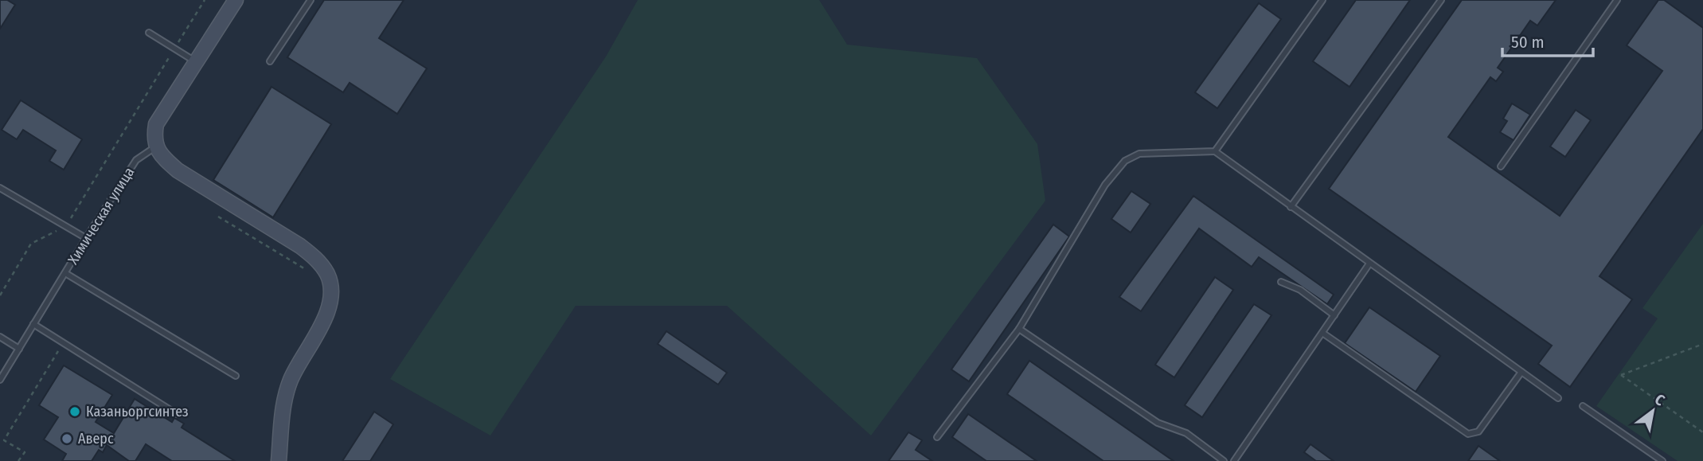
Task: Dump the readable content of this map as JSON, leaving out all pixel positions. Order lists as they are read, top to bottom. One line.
{"streets":{"lane":["Химическая улица"]},"places":["Казаньоргсинтез","Аверс"],"scale_bar":"50 m","north":"top right"}
